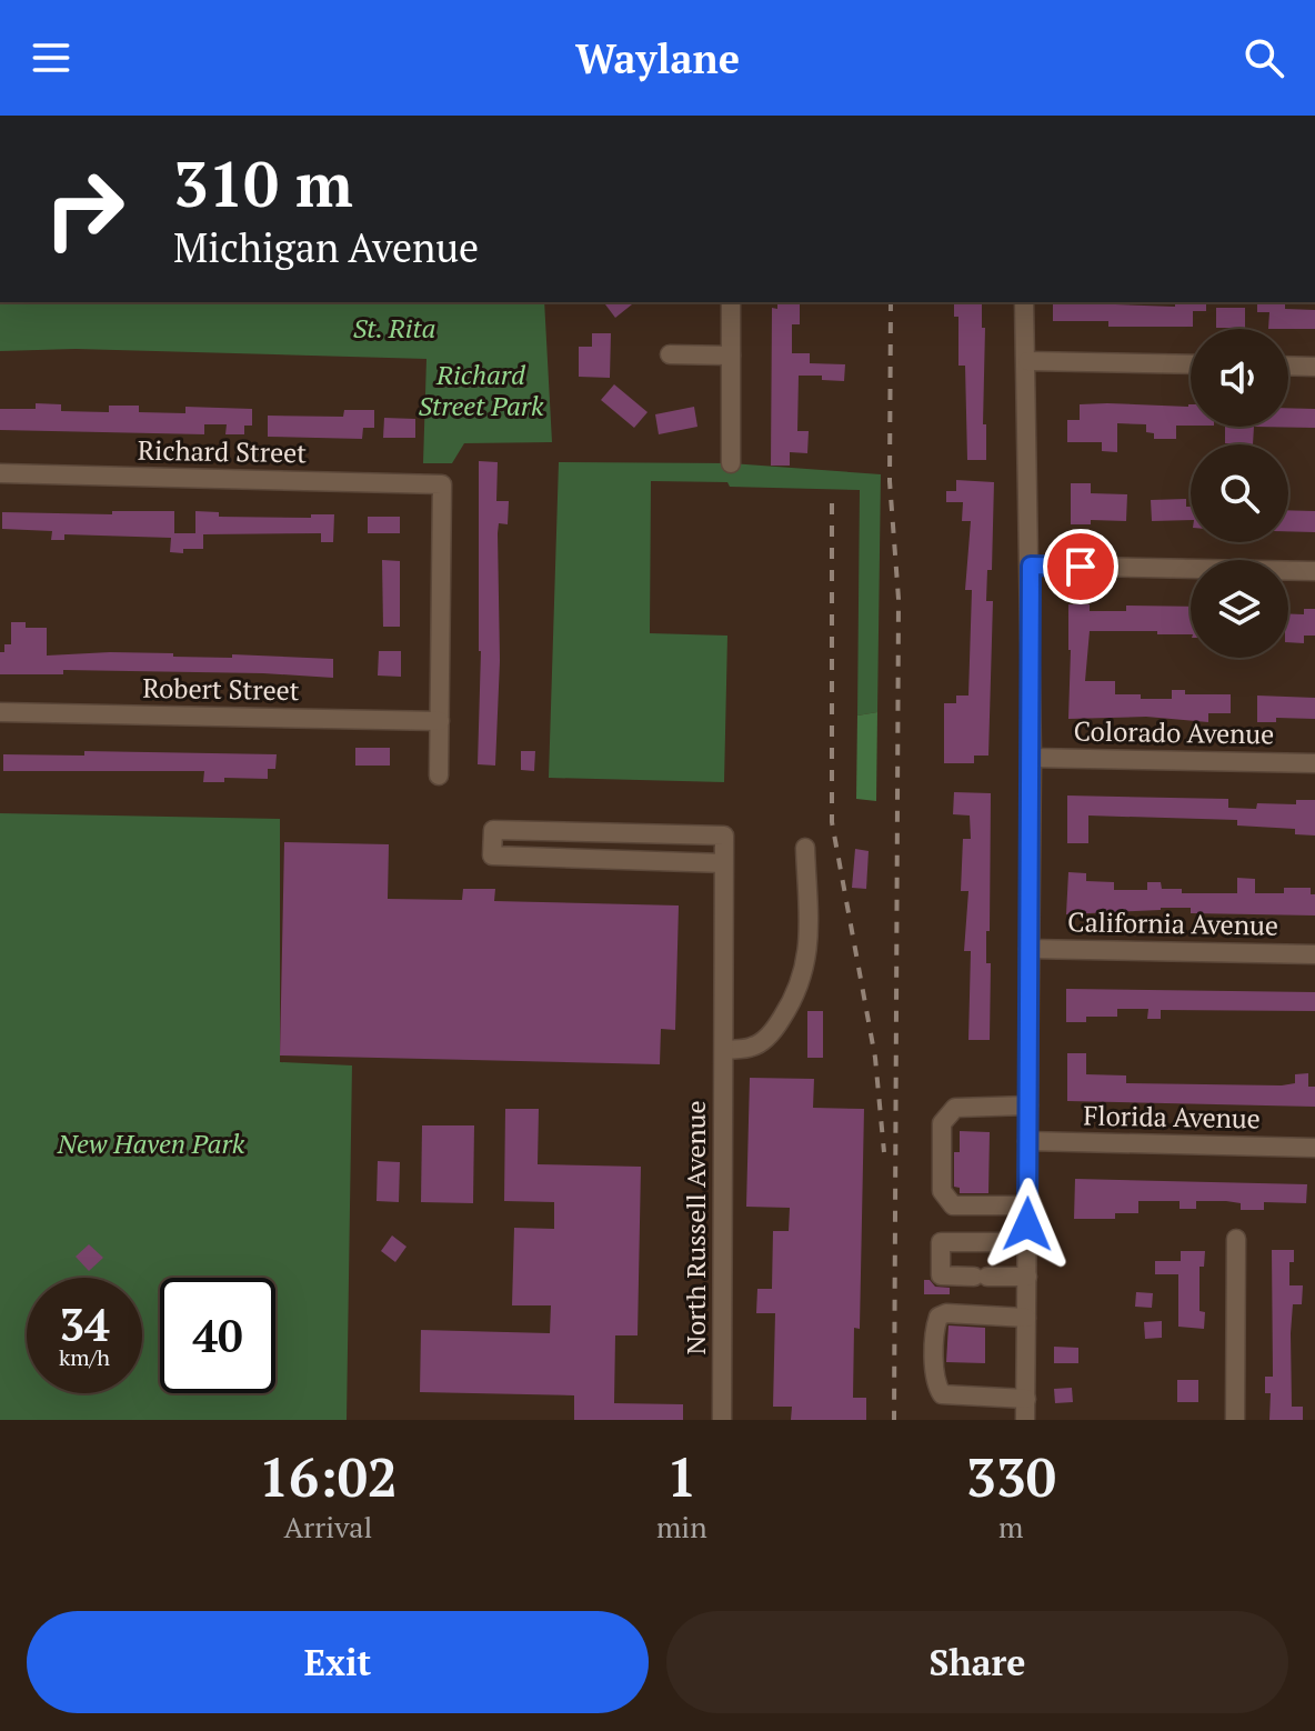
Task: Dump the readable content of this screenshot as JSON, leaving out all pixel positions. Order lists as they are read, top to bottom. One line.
{"streets":{"street":["Richard Street","Robert Street","Colorado Avenue","California Avenue","Florida Avenue","North Russell Avenue"]},"crossings":[["Richard Street","Robert Street"]],"parks":["St. Rita","Richard Street Park","New Haven Park"],"page":{"header":"Waylane","turn":["310 m","Michigan Avenue"],"speed":"34 km/h","limit":"40","eta":["16:02","Arrival","1","min","330","m"],"buttons":["Exit","Share"]}}
